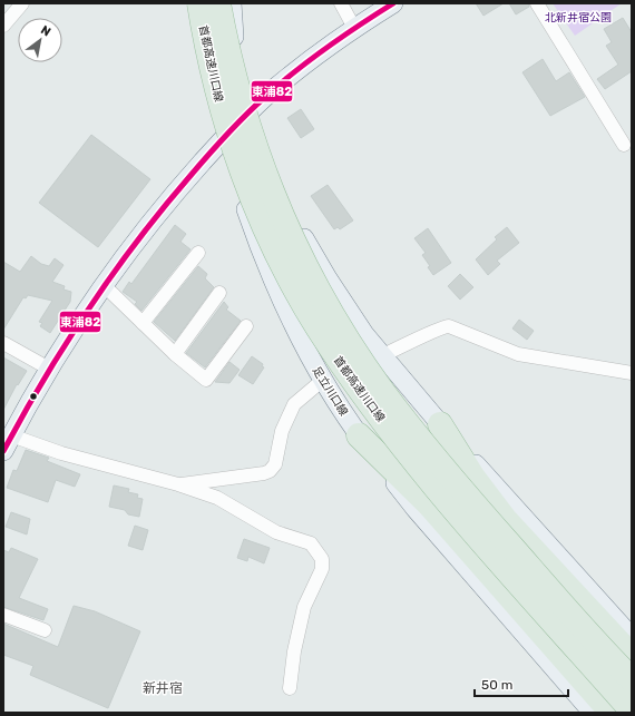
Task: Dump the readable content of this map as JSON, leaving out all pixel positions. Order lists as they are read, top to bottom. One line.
{"streets":{"highway":["首都高速川口線"],"main road":["足立川口線"]},"districts":["新井宿"],"parks":["北新井宿公園"],"lines":["transit line 東浦82"],"scale_bar":"50 m","north":"top right"}
